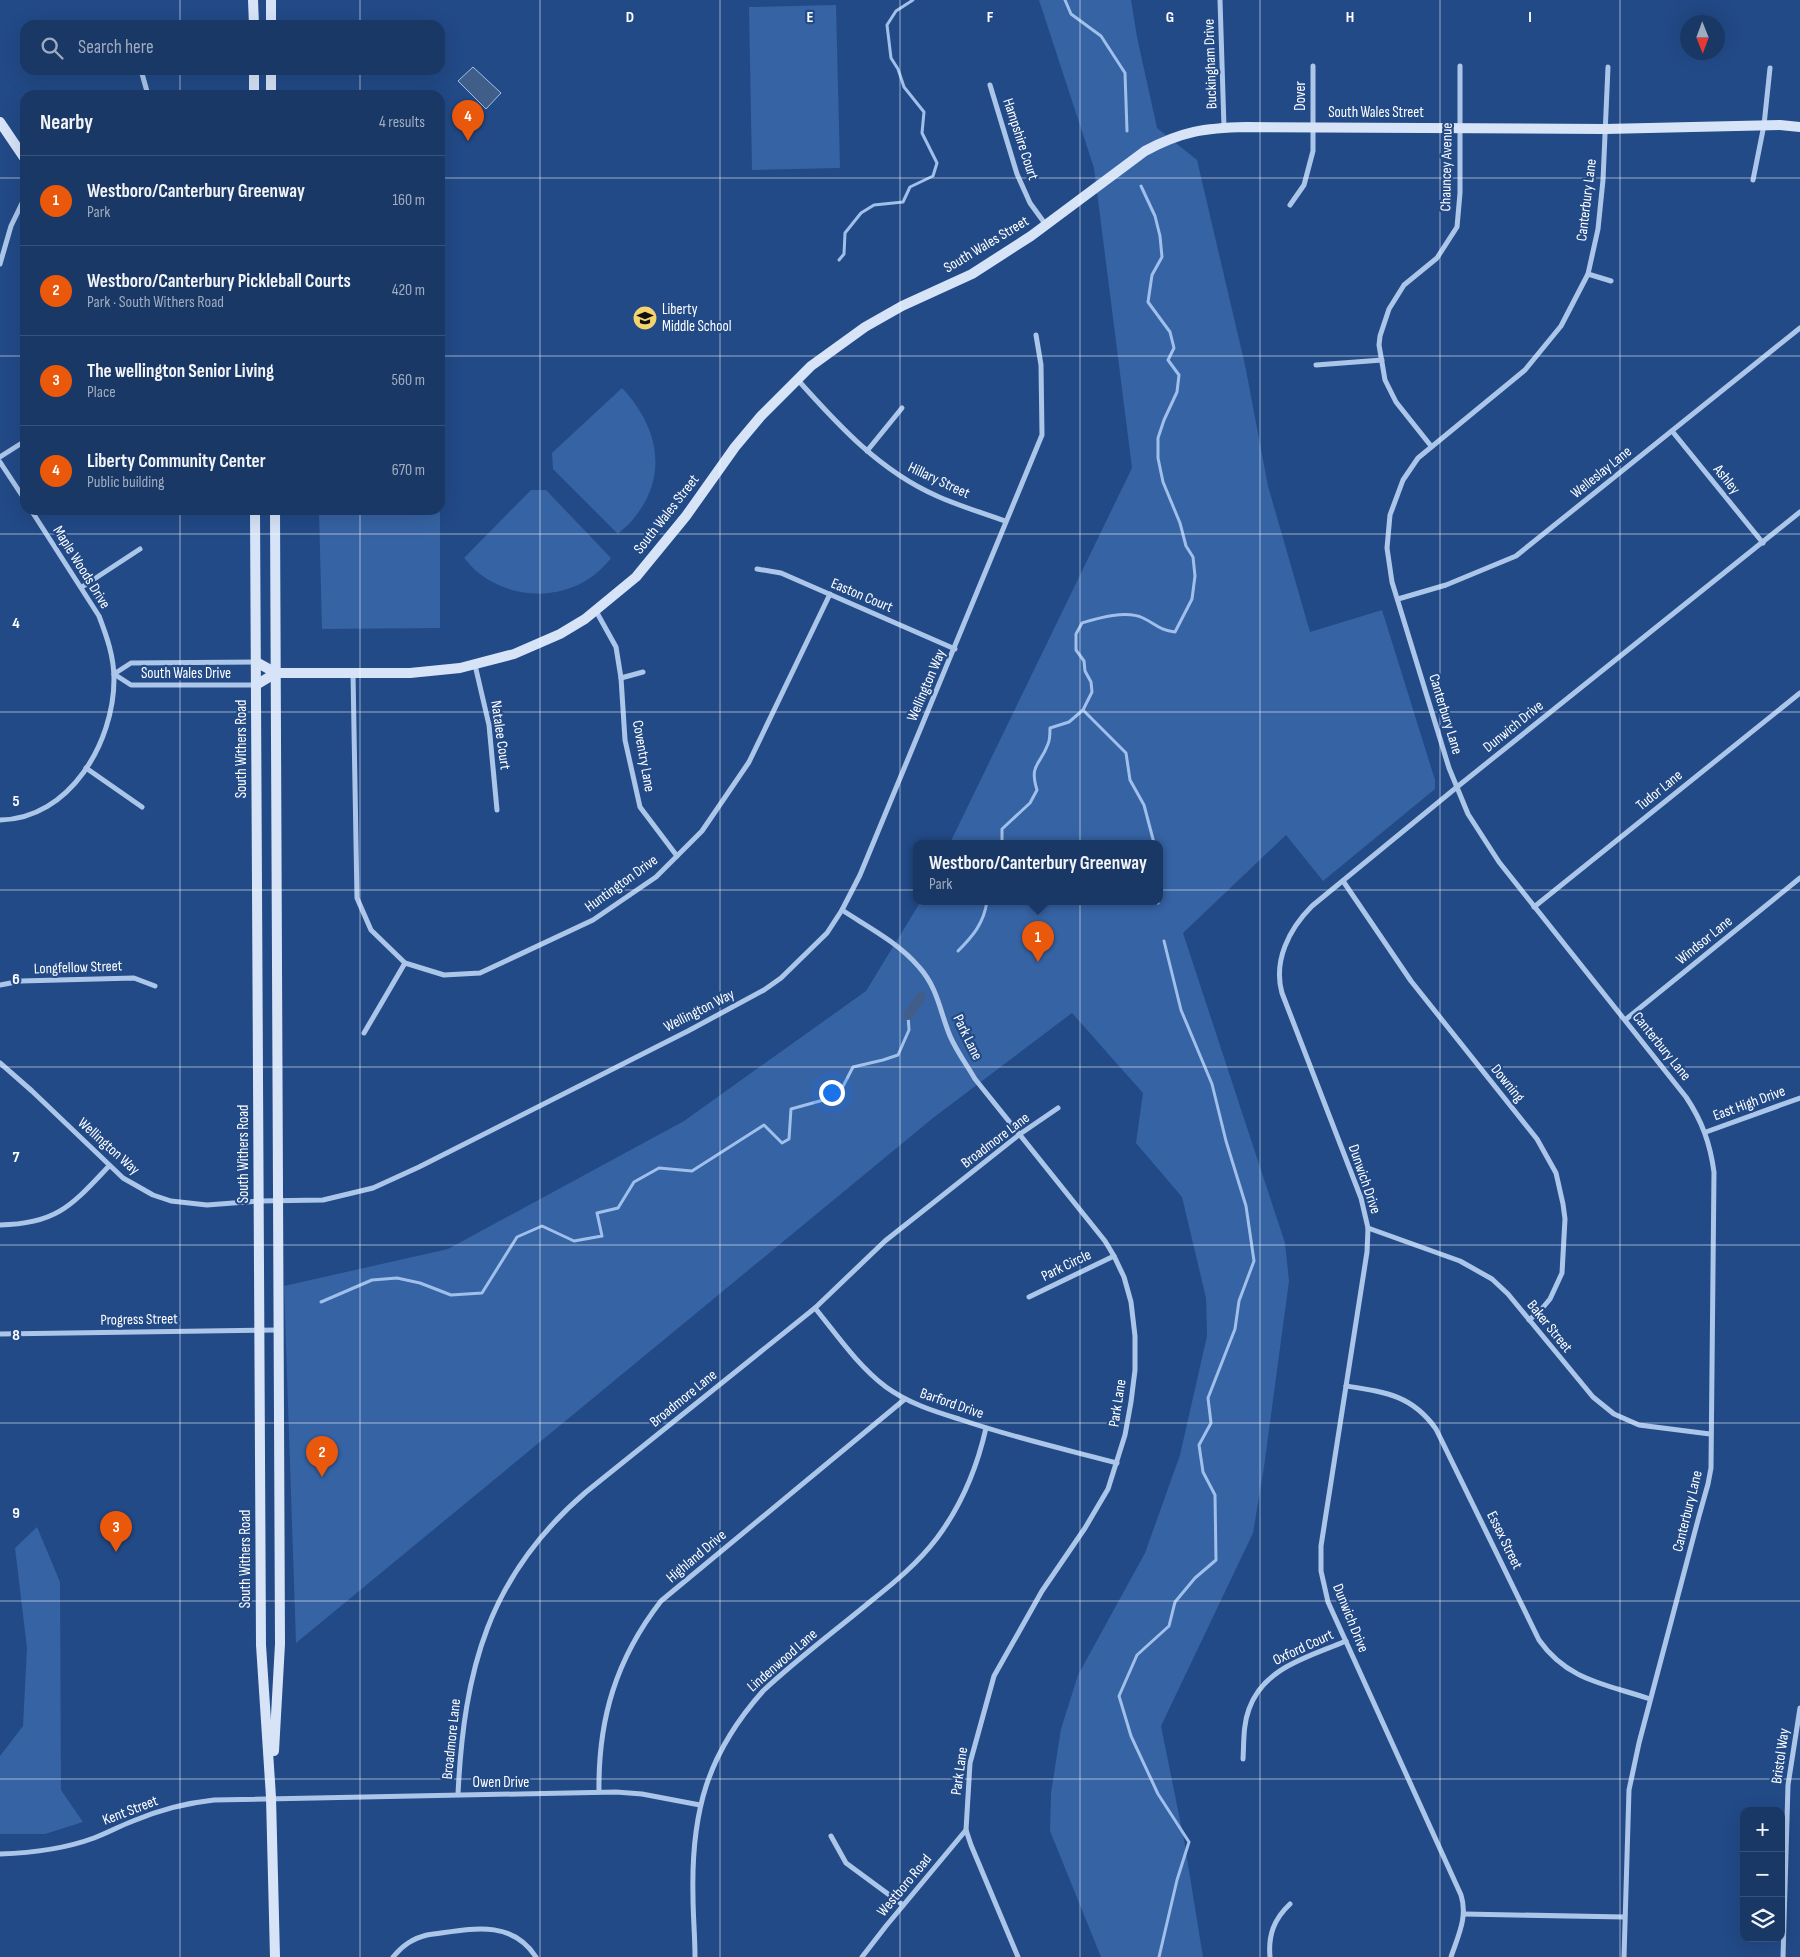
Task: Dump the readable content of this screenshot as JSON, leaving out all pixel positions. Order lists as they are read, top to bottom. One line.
{"streets":{"main road":["South Wales Street","South Withers Road"],"street":["Buckingham Drive","Dover","Hampshire Court","Chauncey Avenue","Canterbury Lane","Welleslay Lane","Ashley","Hillary Street","Maple Woods Drive","Easton Court","South Wales Drive","Wellington Way","Dunwich Drive","Natalee Court","Coventry Lane","Tudor Lane","Huntington Drive","Windsor Lane","Longfellow Street","Park Lane","Downing","East High Drive","Broadmore Lane","Park Circle","Progress Street","Baker Street","Barford Drive","Essex Street","Highland Drive","Oxford Court","Lindenwood Lane","Bristol Way","Owen Drive","Kent Street","Westboro Road"]},"crossings":[["Buckingham Drive","South Wales Street"],["Dover","South Wales Street"],["South Wales Street","Hampshire Court"],["South Wales Street","Chauncey Avenue"],["South Wales Street","Canterbury Lane"],["South Wales Street","Hillary Street"],["South Wales Street","South Wales Drive"],["South Wales Street","Natalee Court"],["South Wales Street","South Withers Road"],["South Wales Street","Coventry Lane"],["South Wales Street","Huntington Drive"],["Chauncey Avenue","Canterbury Lane"],["Canterbury Lane","Welleslay Lane"],["Canterbury Lane","Dunwich Drive"],["Canterbury Lane","Tudor Lane"],["Canterbury Lane","Windsor Lane"],["Canterbury Lane","East High Drive"],["Canterbury Lane","Baker Street"],["Canterbury Lane","Essex Street"],["Welleslay Lane","Ashley"],["Ashley","Dunwich Drive"],["Hillary Street","Wellington Way"],["Maple Woods Drive","South Wales Drive"],["Easton Court","Wellington Way"],["Easton Court","Huntington Drive"],["South Wales Drive","South Withers Road"],["Wellington Way","South Withers Road"],["Wellington Way","Park Lane"],["Dunwich Drive","Downing"],["Dunwich Drive","Baker Street"],["Dunwich Drive","Essex Street"],["Dunwich Drive","Oxford Court"],["South Withers Road","Progress Street"],["South Withers Road","Owen Drive"],["South Withers Road","Kent Street"],["Coventry Lane","Huntington Drive"],["Park Lane","Broadmore Lane"],["Park Lane","Park Circle"],["Park Lane","Barford Drive"],["Park Lane","Westboro Road"],["Downing","Baker Street"],["Broadmore Lane","Barford Drive"],["Broadmore Lane","Owen Drive"],["Barford Drive","Highland Drive"],["Barford Drive","Lindenwood Lane"],["Highland Drive","Owen Drive"],["Lindenwood Lane","Owen Drive"],["Owen Drive","Kent Street"]],"places":{"school or university":["Liberty Middle School"]},"north":"bottom","page":{"search":"Search here","heading":["Nearby","4 results"],"pins":["4","1","2","3"],"list":[{"mark":"1","name":"Westboro/Canterbury Greenway","note":"Park","value":"160 m"},{"mark":"2","name":"Westboro/Canterbury Pickleball Courts","note":"Park · South Withers Road","value":"420 m"},{"mark":"3","name":"The wellington Senior Living","note":"Place","value":"560 m"},{"mark":"4","name":"Liberty Community Center","note":"Public building","value":"670 m"}],"popup":["Westboro/Canterbury Greenway","Park"],"map_buttons":["+","−"]},"grid":{"columns":["D","E","F","G","H","I"],"rows":["4","5","6","7","8","9"]}}
